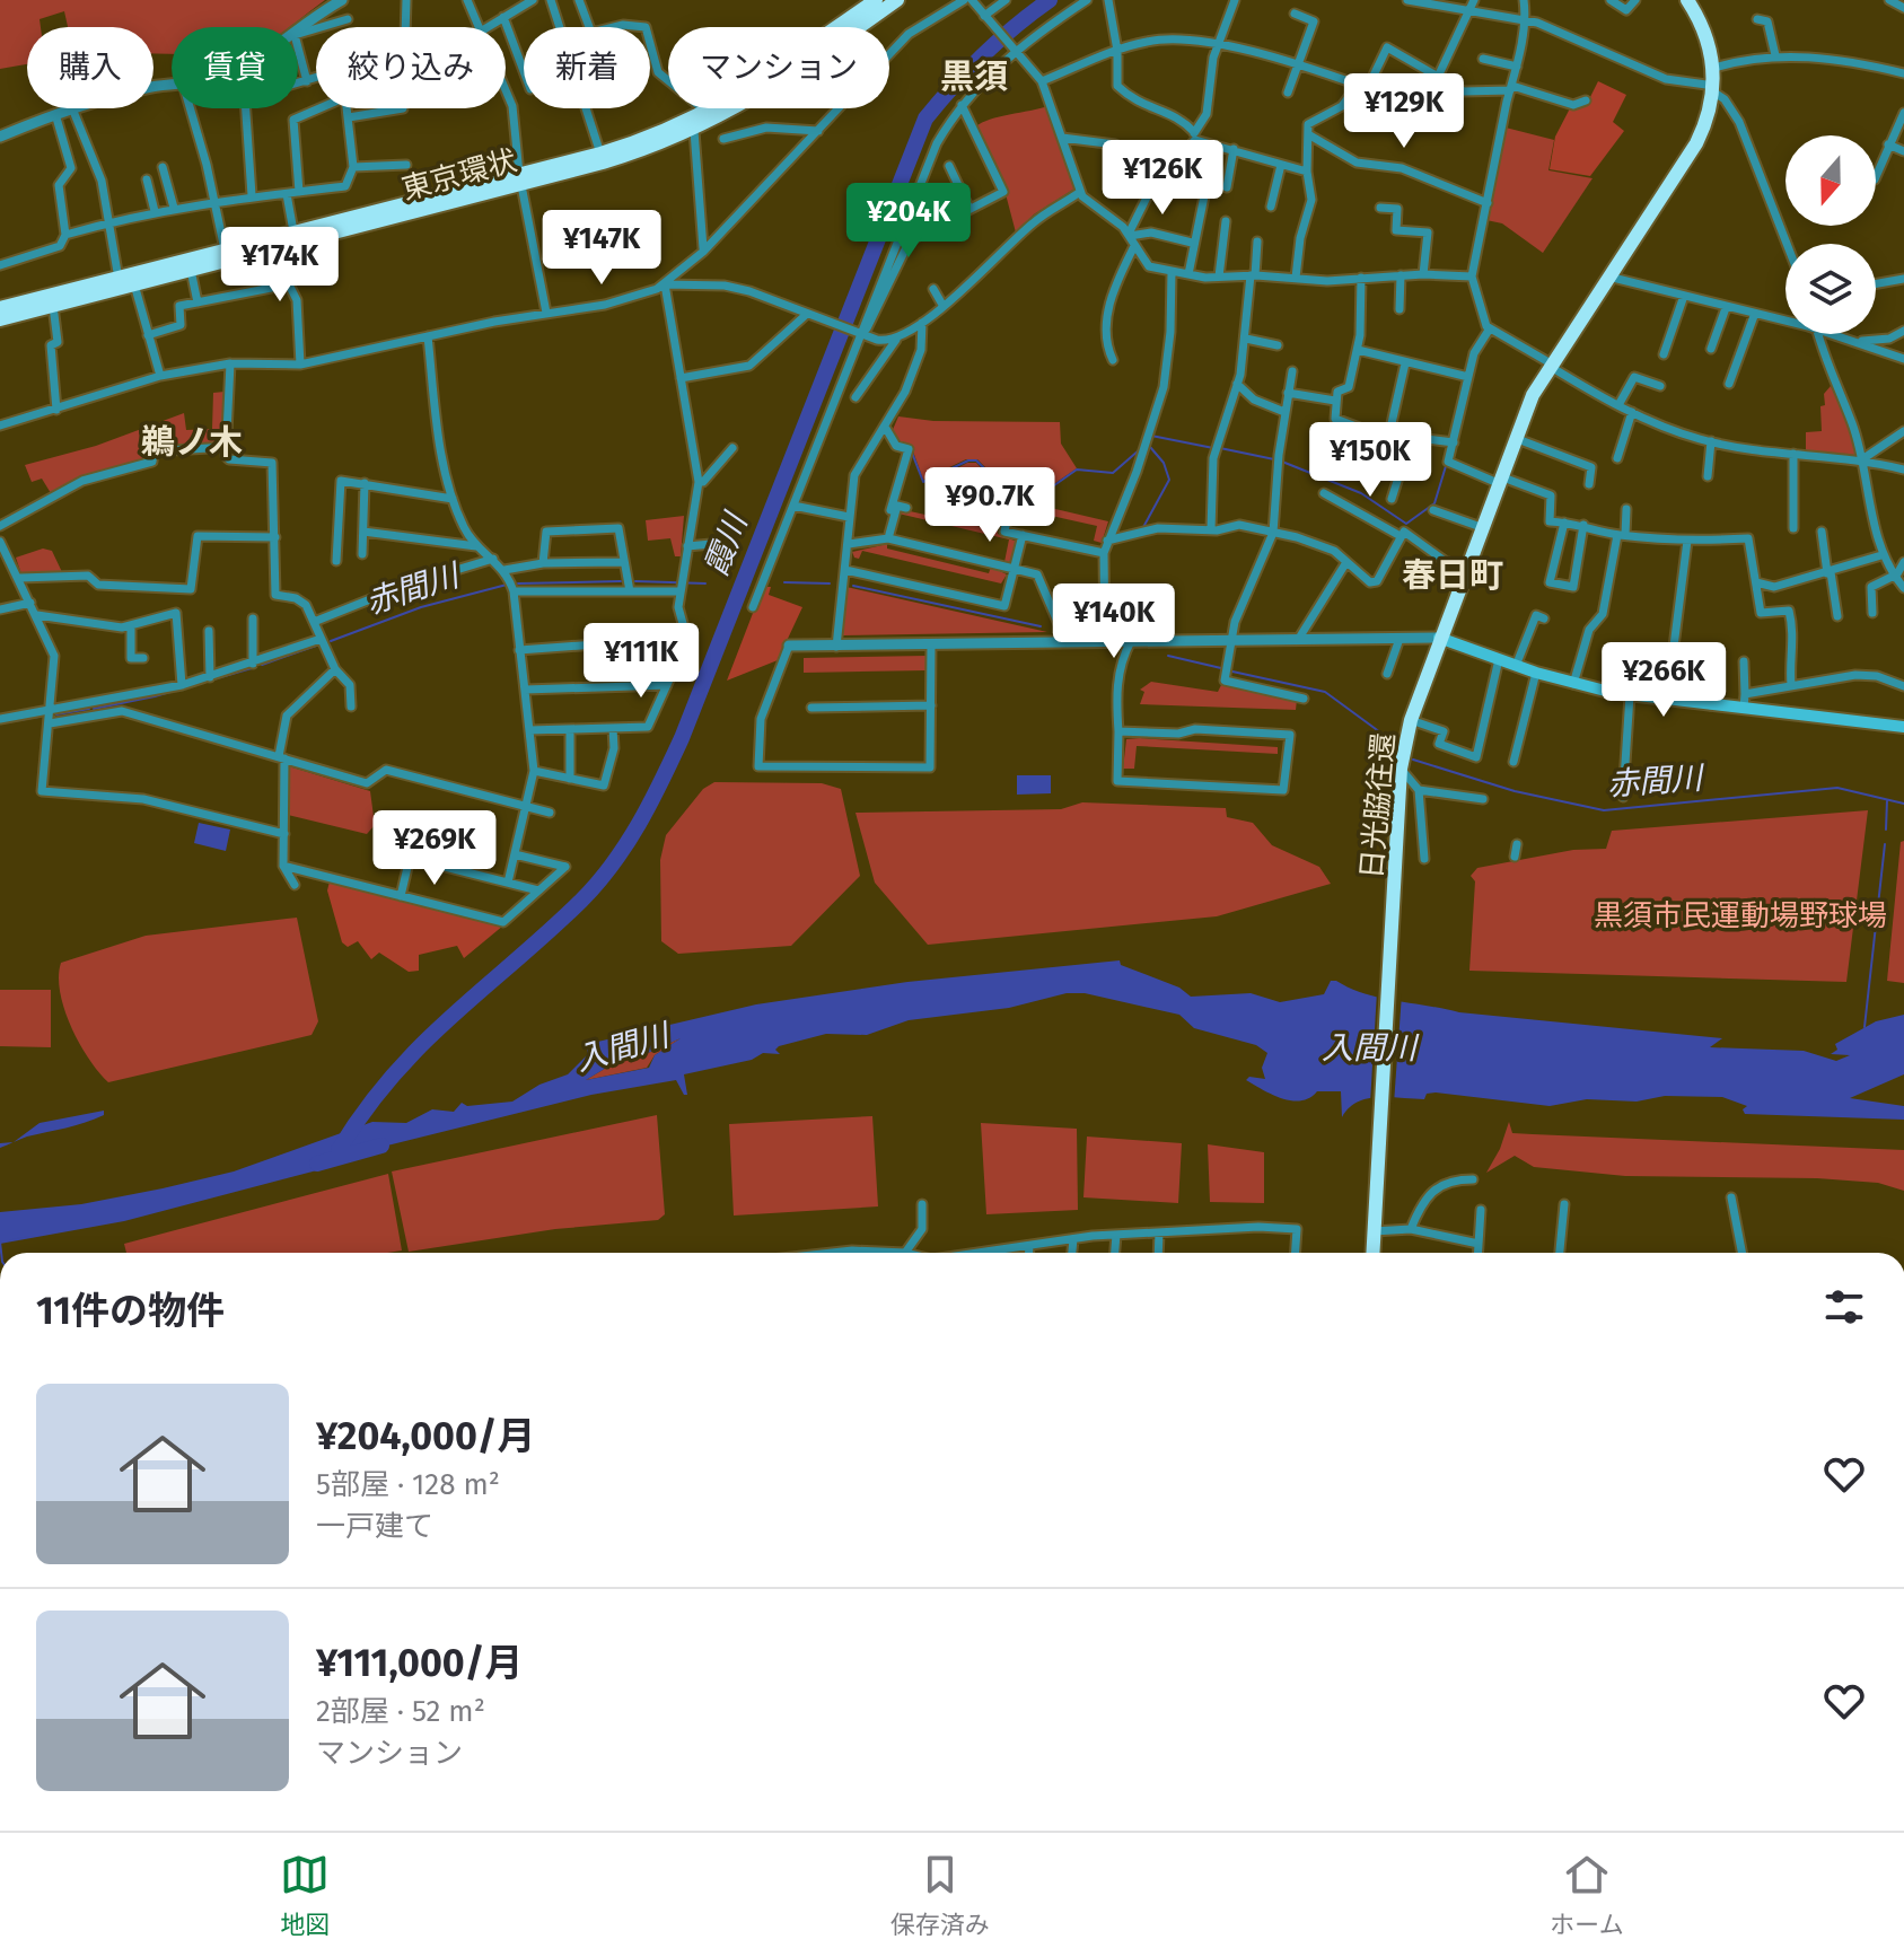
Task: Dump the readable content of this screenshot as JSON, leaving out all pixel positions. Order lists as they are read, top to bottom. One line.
{"streets":{"highway":["東京環状","日光脇往還"]},"districts":["黒須","鵜ノ木","春日町"],"water":["霞川","赤間川","入間川"],"parks":["黒須市民運動場野球場"],"north":"bottom","page":{"chip":["購入","賃貸","絞り込み","新着","マンション"],"price":["¥129K","¥126K","¥204K","¥147K","¥174K","¥150K","¥90.7K","¥140K","¥111K","¥266K","¥269K"],"heading":"11件の物件","list":[{"name":"¥204,000/月","note":"5部屋 · 128 m² · 一戸建て"},{"name":"¥111,000/月","note":"2部屋 · 52 m² · マンション"}],"tabs":["地図","保存済み","ホーム"]}}
